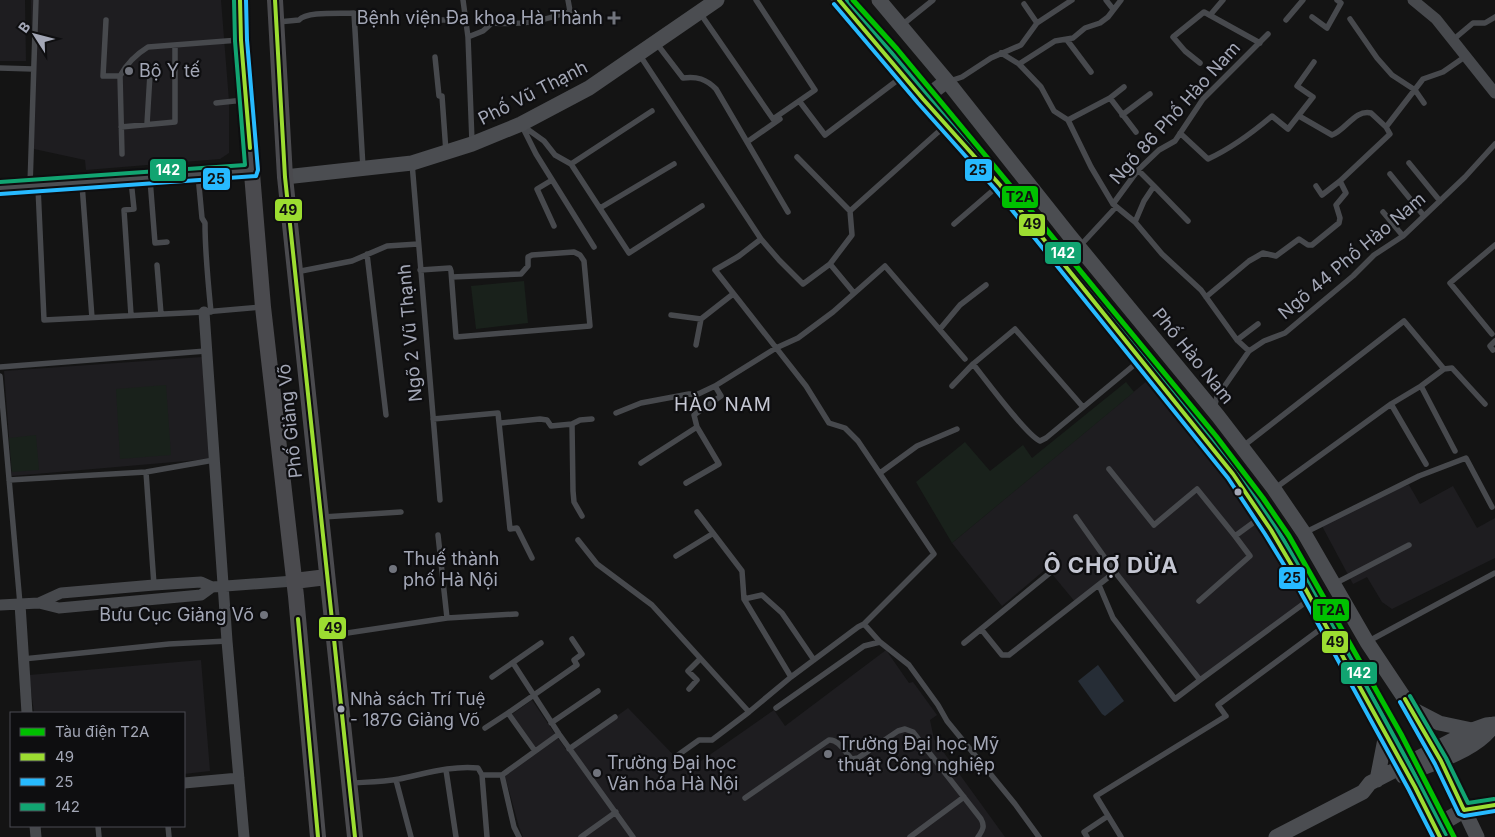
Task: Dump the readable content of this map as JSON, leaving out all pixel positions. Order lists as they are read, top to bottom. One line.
{"streets":{"main road":["Phố Vũ Thạnh","Phố Hào Nam","Phố Giảng Võ"],"lane":["Ngõ 86 Phố Hào Nam","Ngõ 44 Phố Hào Nam","Ngõ 2 Vũ Thạnh"]},"crossings":[["Phố Vũ Thạnh","Ngõ 2 Vũ Thạnh"],["Phố Vũ Thạnh","Phố Giảng Võ"],["Ngõ 86 Phố Hào Nam","Phố Hào Nam"],["Ngõ 44 Phố Hào Nam","Phố Hào Nam"]],"districts":["HÀO NAM","Ô CHỢ DỪA"],"places":{"health":["Bệnh viện Đa khoa Hà Thành"],"other":["Bộ Y tế","Thuế thành phố Hà Nội","Bưu Cục Giảng Võ","Nhà sách Trí Tuệ - 187G Giảng Võ","Trường Đại học Mỹ thuật Công nghiệp","Trường Đại học Văn hóa Hà Nội"]},"lines":["metro line T2A","transit line 49","transit line 25","transit line 142"],"legend":["Tàu điện T2A","49","25","142"],"north":"top left"}
